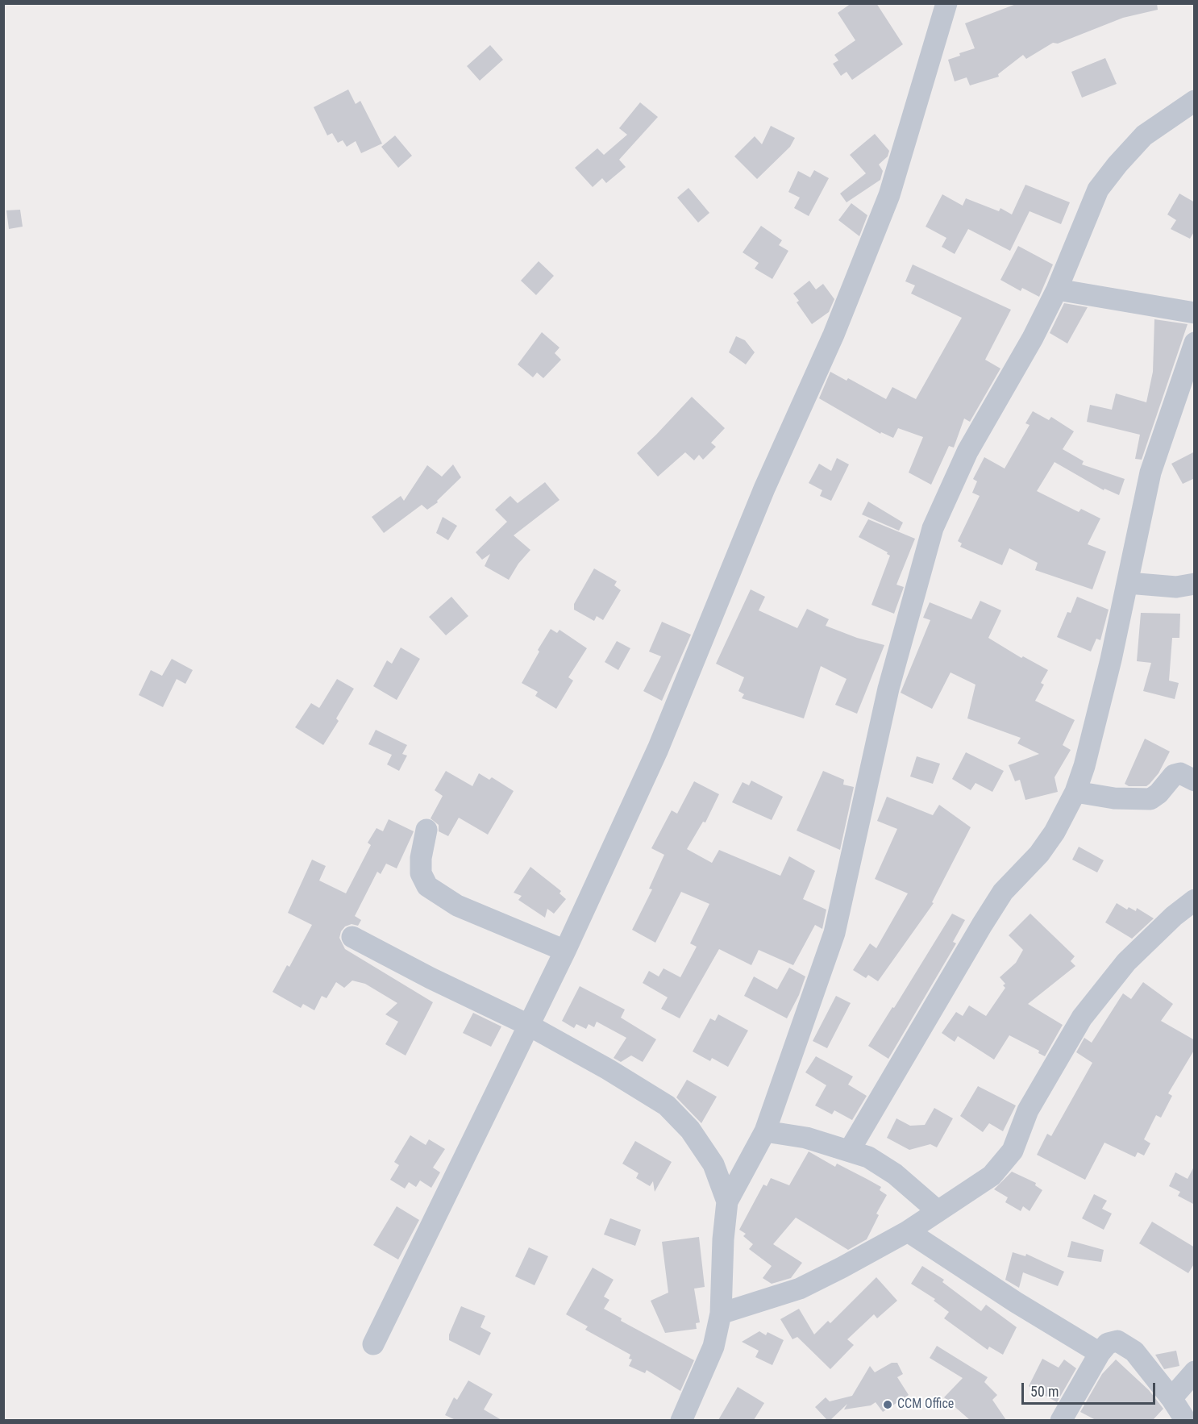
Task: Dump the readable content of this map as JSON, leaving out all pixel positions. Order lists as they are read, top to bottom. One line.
{"places":["CCM Office"],"scale_bar":"50 m"}
